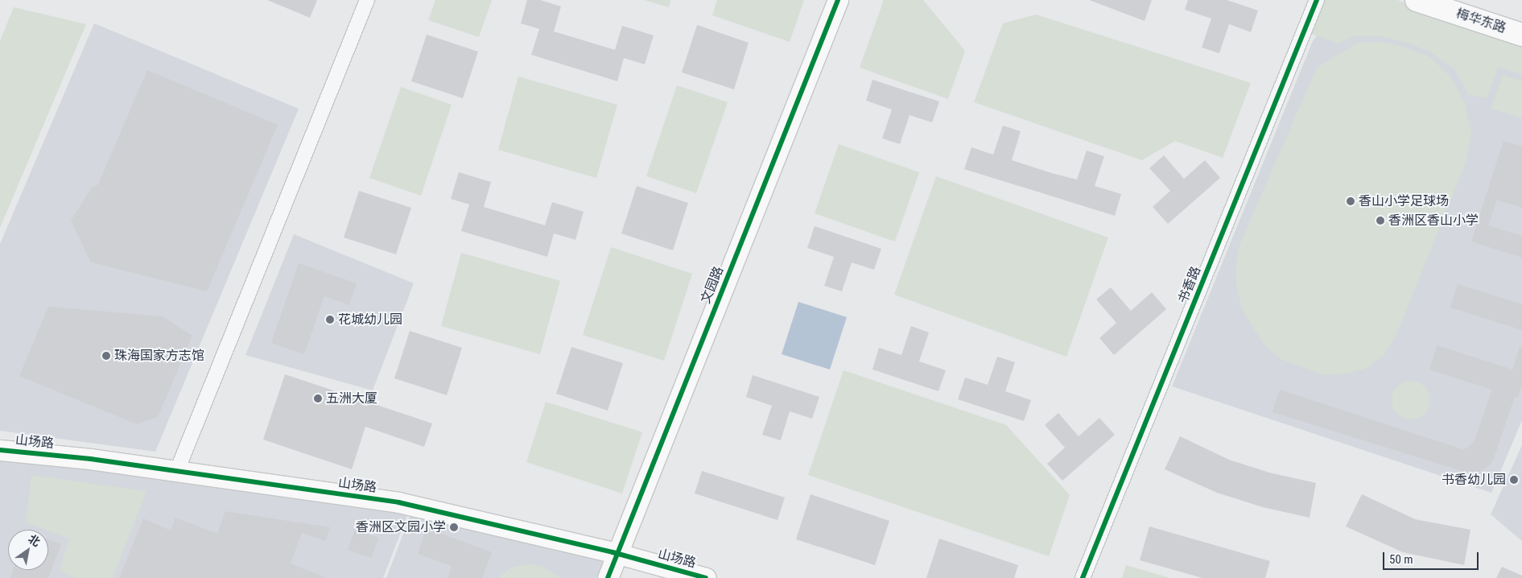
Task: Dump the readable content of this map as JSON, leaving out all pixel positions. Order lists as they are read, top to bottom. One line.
{"streets":{"main road":["梅华东路"],"street":["文园路","书香路","山场路"]},"crossings":[["文园路","山场路"]],"places":["香山小学足球场","香洲区香山小学","花城幼儿园","珠海国家方志馆","五洲大厦","书香幼儿园","香洲区文园小学"],"scale_bar":"50 m","north":"top right"}
